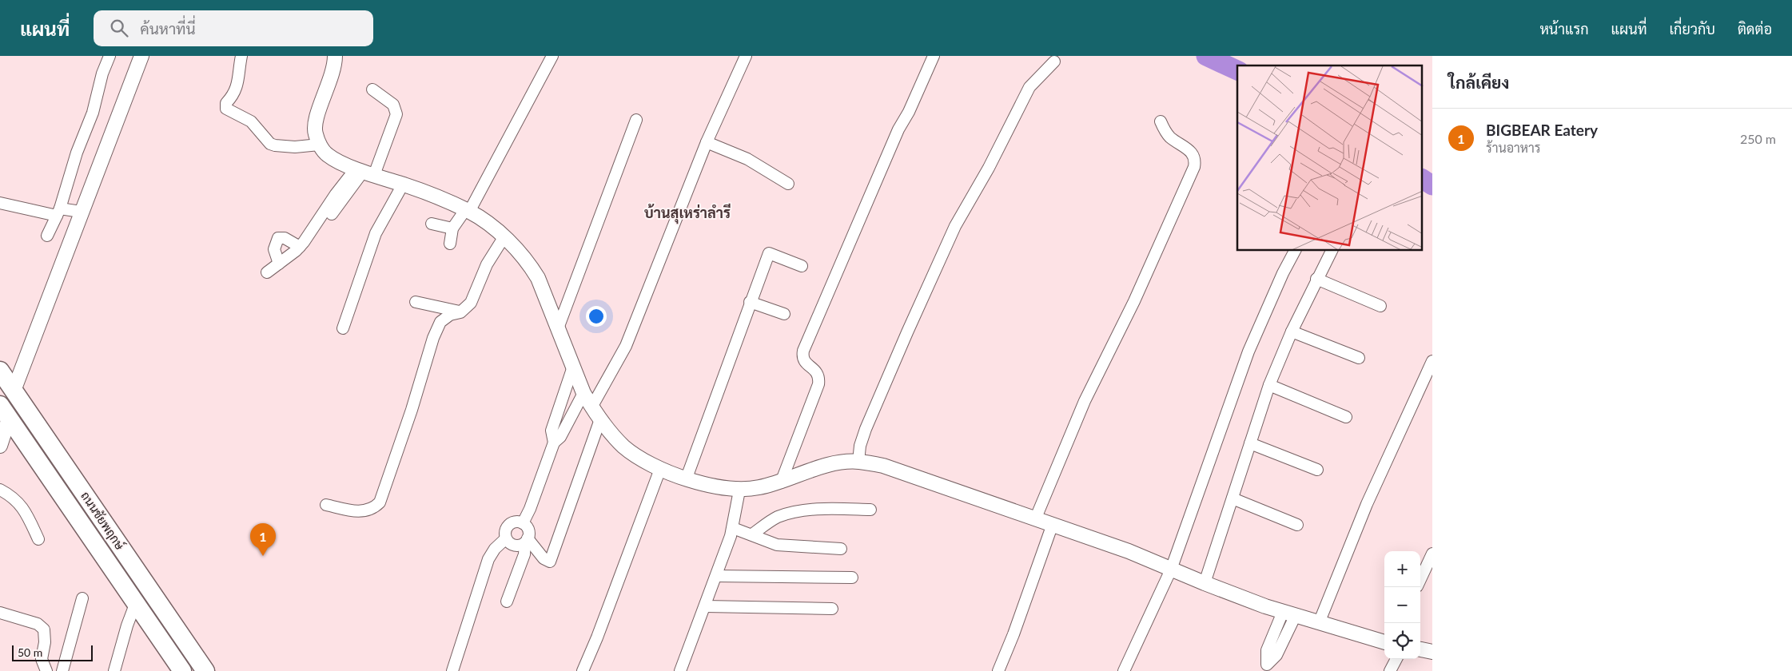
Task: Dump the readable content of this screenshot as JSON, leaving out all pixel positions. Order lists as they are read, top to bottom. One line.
{"streets":{"main road":["ถนนชัยพฤกษ์"]},"districts":["บ้านสุเหร่าลำรี"],"scale_bar":"50 m","page":{"header":"แผนที่","search":"ค้นหาที่นี่","nav":["หน้าแรก","แผนที่","เกี่ยวกับ","ติดต่อ"],"heading":"ใกล้เคียง","list":[{"mark":"1","name":"BIGBEAR Eatery","note":"ร้านอาหาร","value":"250 m"}],"pins":"1","map_buttons":["+","−"],"scale":"50 m"}}
